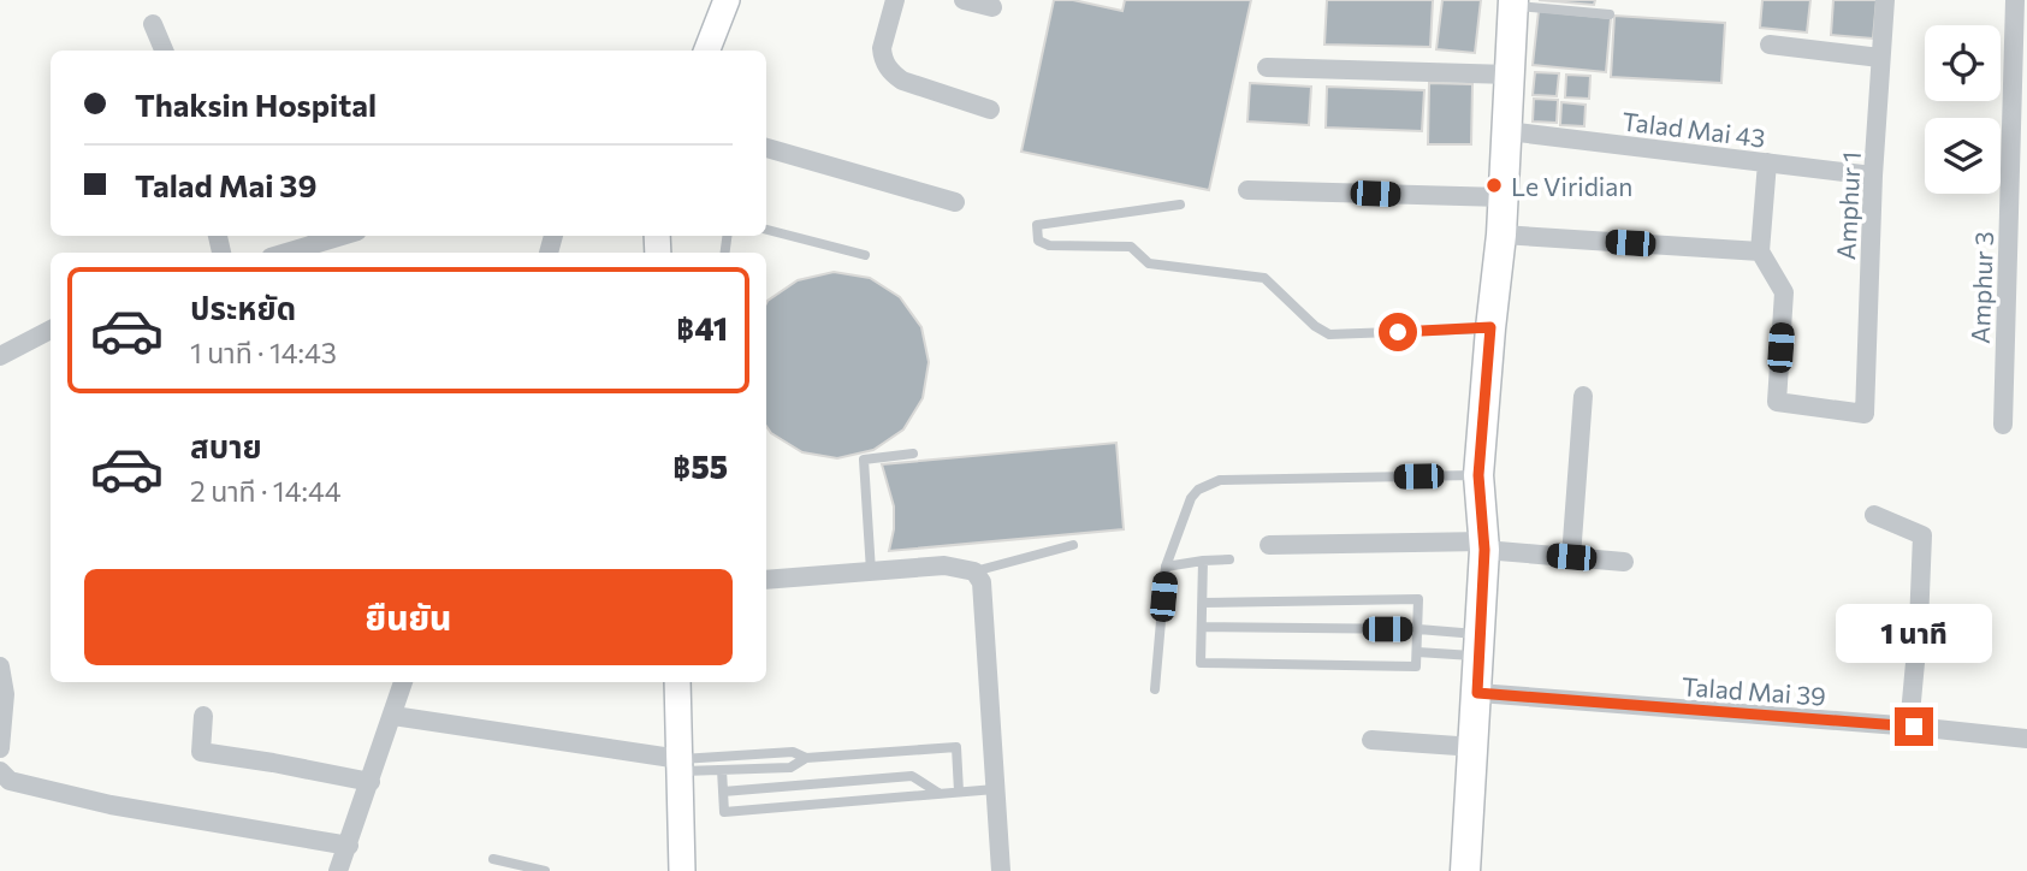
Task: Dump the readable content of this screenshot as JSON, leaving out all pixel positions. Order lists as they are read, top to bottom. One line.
{"streets":{"street":["Talad Mai 43","Amphur 1","Amphur 3","Talad Mai 39"]},"crossings":[["Talad Mai 43","Amphur 1"]],"places":["Le Viridian"],"page":{"banner":["Thaksin Hospital","Talad Mai 39"],"list":[{"name":"ประหยัด","note":"1 นาที · 14:43","value":"฿41"},{"name":"สบาย","note":"2 นาที · 14:44","value":"฿55"}],"buttons":"ยืนยัน","bubble":"1 นาที"}}
